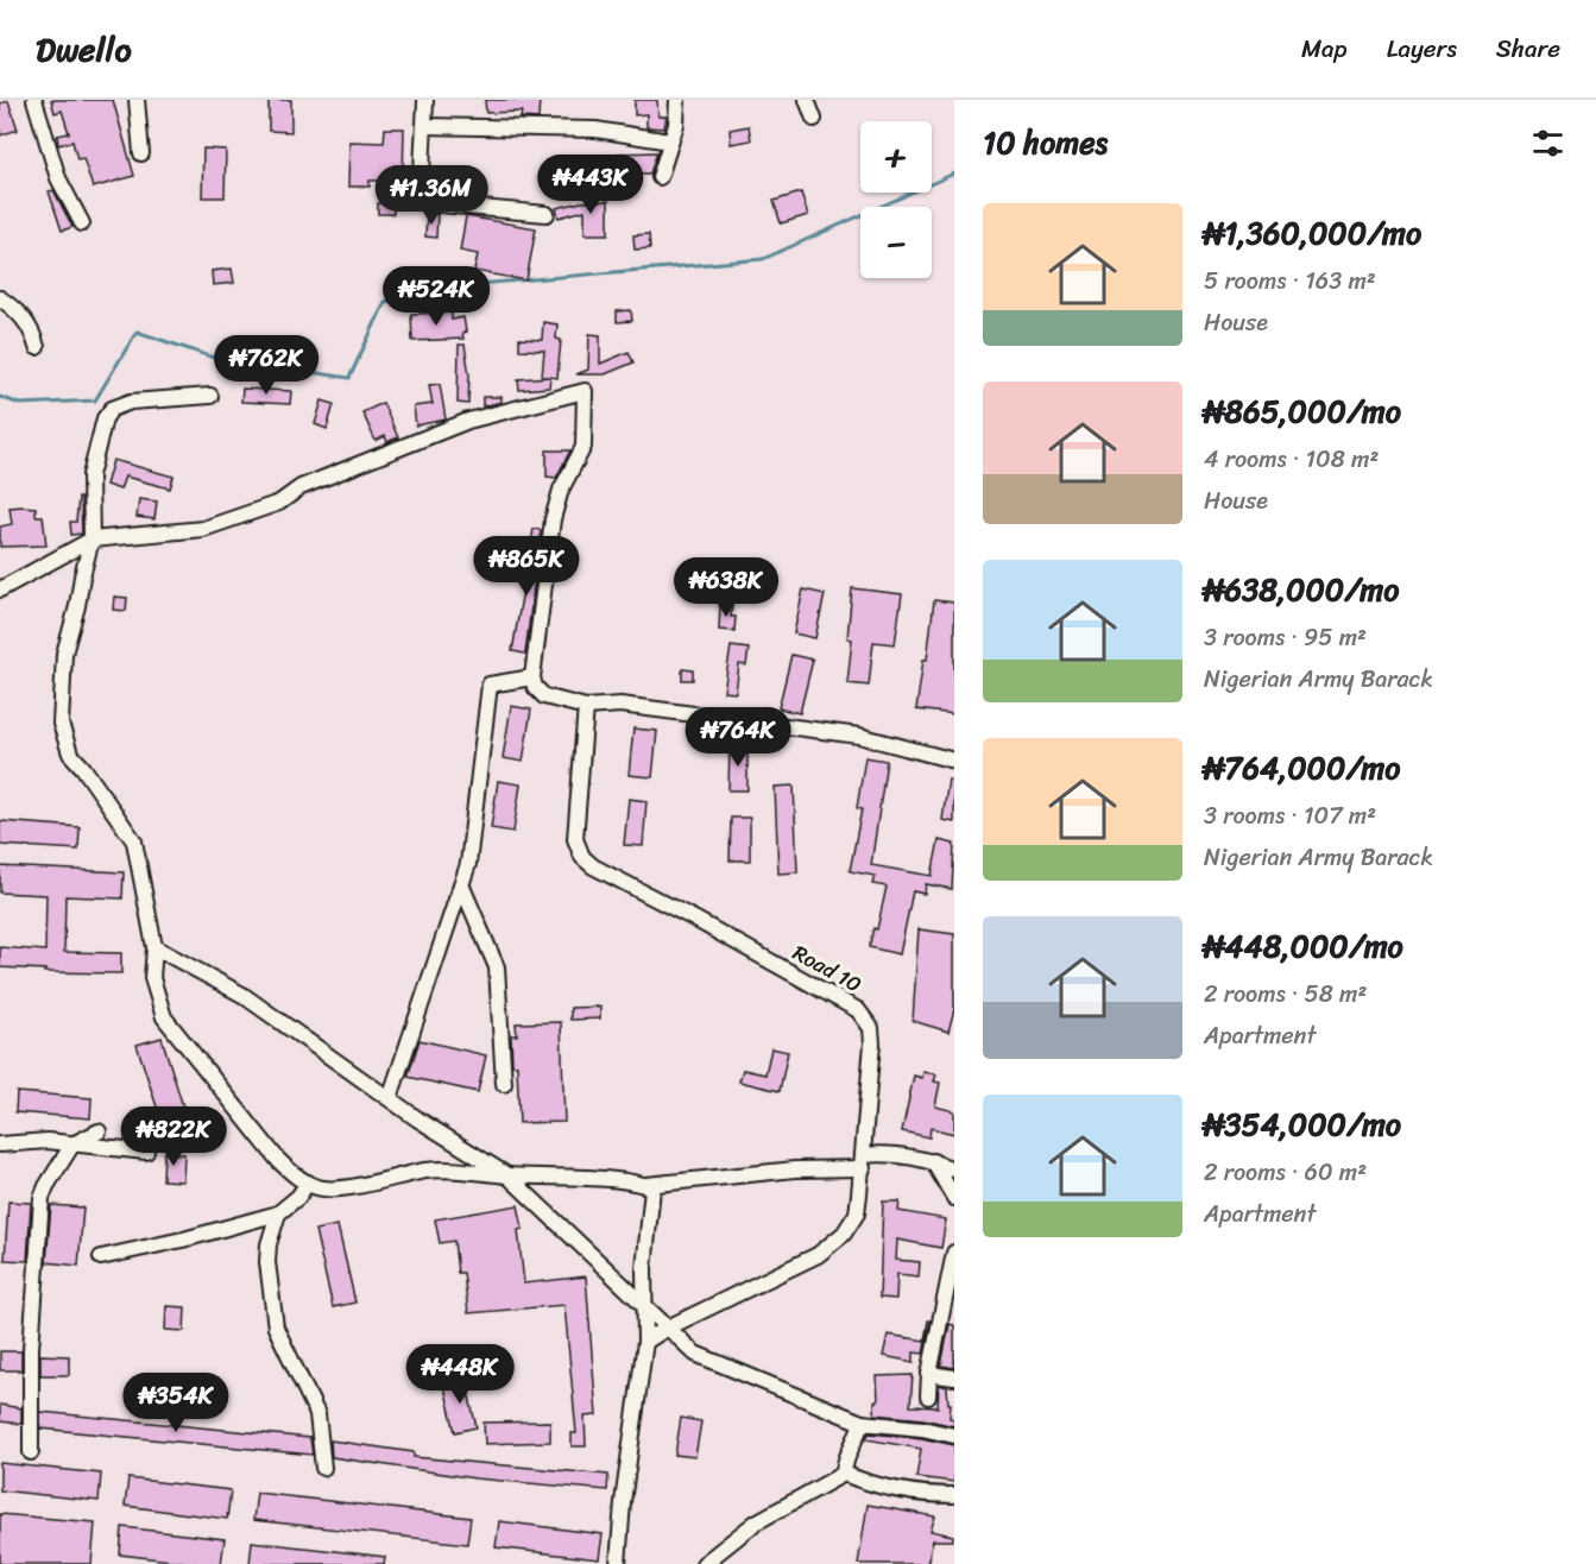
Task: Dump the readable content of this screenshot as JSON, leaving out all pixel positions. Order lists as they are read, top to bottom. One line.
{"streets":{"street":["Road 10"]},"page":{"header":"Dwello","nav":["Map","Layers","Share"],"heading":"10 homes","map_buttons":["+","−"],"price":["₦443K","₦1.36M","₦524K","₦762K","₦865K","₦638K","₦764K","₦822K","₦448K","₦354K"],"list":[{"name":"₦1,360,000/mo","note":"5 rooms · 163 m² · House"},{"name":"₦865,000/mo","note":"4 rooms · 108 m² · House"},{"name":"₦638,000/mo","note":"3 rooms · 95 m² · Nigerian Army Barack"},{"name":"₦764,000/mo","note":"3 rooms · 107 m² · Nigerian Army Barack"},{"name":"₦448,000/mo","note":"2 rooms · 58 m² · Apartment"},{"name":"₦354,000/mo","note":"2 rooms · 60 m² · Apartment"}]}}
